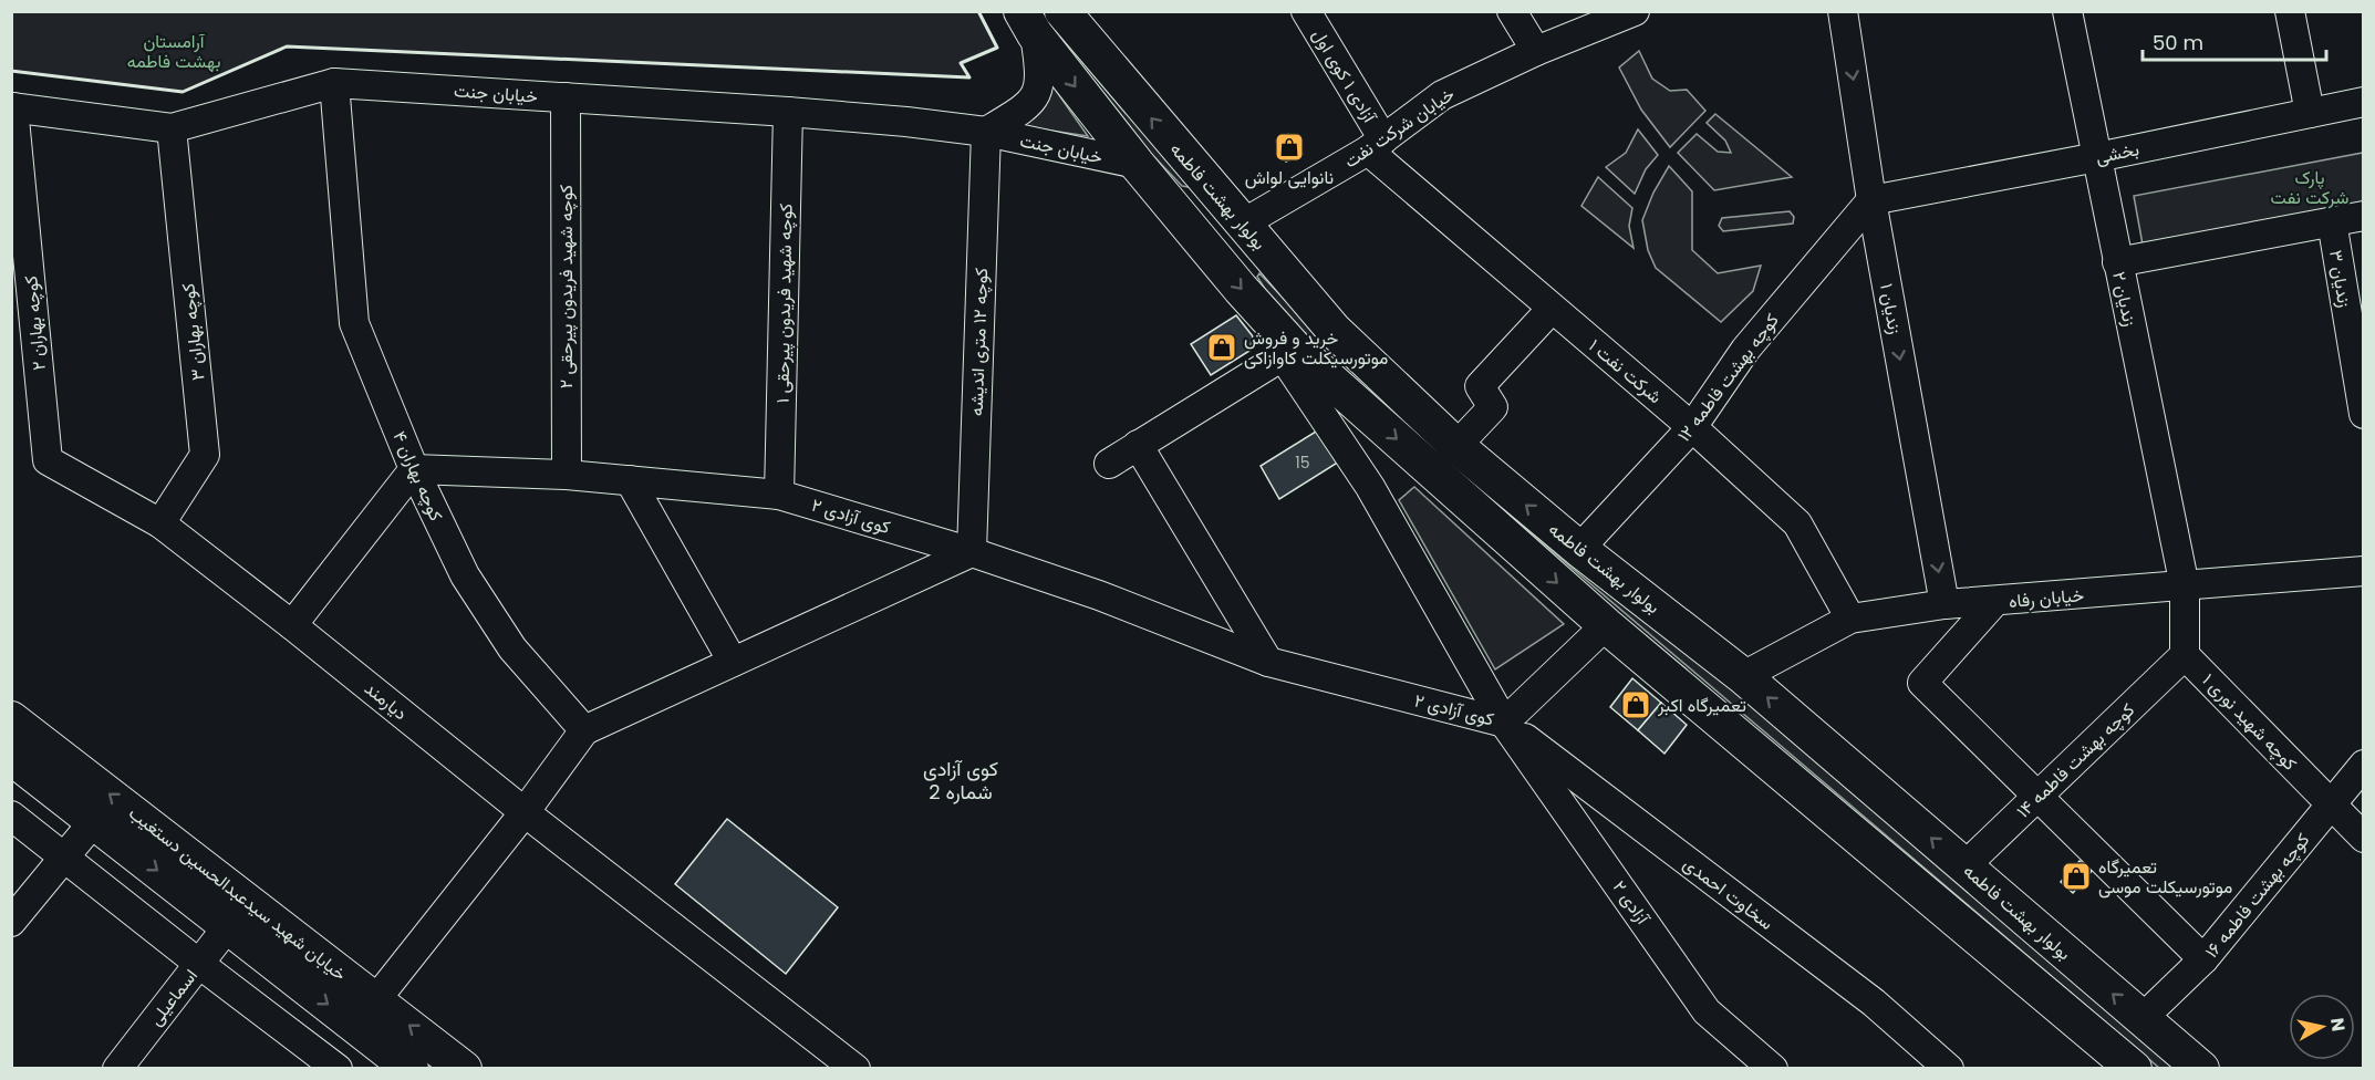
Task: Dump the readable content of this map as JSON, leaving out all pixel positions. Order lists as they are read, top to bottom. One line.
{"streets":{"main road":["بولوار بهشت فاطمه","خیابان شهید سیدعبدالحسین دستغیب"],"street":["آزادی ۱ کوی اول","خیابان جنت","خیابان شرکت نفت","بخشی","زندیان ۳","کوچه شهید فریدون پیرحقی ۲","زندیان ۲","کوچه شهید فریدون پیرحقی ۱","زندیان ۱","کوچه بهاران ۲","کوچه بهاران ۳","کوچه ۱۲ متری اندیشه","شرکت نفت ۱","کوچه بهشت فاطمه ۱۲","کوچه بهاران ۴","کوی آزادی ۲","خیابان رفاه","دیارمند","کوچه شهید نوری ۱","کوچه بهشت فاطمه ۱۴","سخاوت احمدی","کوچه بهشت فاطمه ۱۶","آزادی ۲","اسماعیلی"]},"crossings":[["آزادی ۱ کوی اول","خیابان شرکت نفت"],["آزادی ۱ کوی اول","شرکت نفت ۱"],["خیابان جنت","کوچه شهید فریدون پیرحقی ۲"],["خیابان جنت","کوچه شهید فریدون پیرحقی ۱"],["خیابان جنت","کوچه بهاران ۲"],["خیابان جنت","کوچه بهاران ۳"],["خیابان جنت","کوچه ۱۲ متری اندیشه"],["خیابان جنت","کوچه بهاران ۴"],["خیابان شرکت نفت","بولوار بهشت فاطمه"],["خیابان شرکت نفت","شرکت نفت ۱"],["بخشی","زندیان ۲"],["بخشی","زندیان ۱"],["بخشی","کوچه بهشت فاطمه ۱۲"],["بولوار بهشت فاطمه","کوچه بهشت فاطمه ۱۲"],["بولوار بهشت فاطمه","خیابان رفاه"],["بولوار بهشت فاطمه","کوچه بهشت فاطمه ۱۴"],["بولوار بهشت فاطمه","کوچه بهشت فاطمه ۱۶"],["کوچه شهید فریدون پیرحقی ۲","کوی آزادی ۲"],["زندیان ۲","خیابان رفاه"],["کوچه شهید فریدون پیرحقی ۱","کوی آزادی ۲"],["زندیان ۱","کوچه بهشت فاطمه ۱۲"],["زندیان ۱","خیابان رفاه"],["کوچه بهاران ۲","دیارمند"],["کوچه بهاران ۳","دیارمند"],["کوچه ۱۲ متری اندیشه","کوی آزادی ۲"],["شرکت نفت ۱","کوچه بهشت فاطمه ۱۲"],["شرکت نفت ۱","خیابان رفاه"],["کوچه بهاران ۴","کوی آزادی ۲"],["کوی آزادی ۲","سخاوت احمدی"],["کوی آزادی ۲","آزادی ۲"],["کوچه شهید نوری ۱","کوچه بهشت فاطمه ۱۴"],["کوچه شهید نوری ۱","کوچه بهشت فاطمه ۱۶"],["خیابان شهید سیدعبدالحسین دستغیب","اسماعیلی"],["سخاوت احمدی","آزادی ۲"]],"one_way":["زندیان ۱"],"districts":["کوی آزادی شماره 2"],"parks":["آرامستان بهشت فاطمه","پارک شرکت نفت"],"places":{"shop":["نانوایی لواش","خرید و فروش موتورسیکلت کاوازاکی","تعمیرگاه اکبر","تعمیرگاه موتورسیکلت موسی"]},"house_numbers":["15"],"scale_bar":"50 m","north":"right"}
